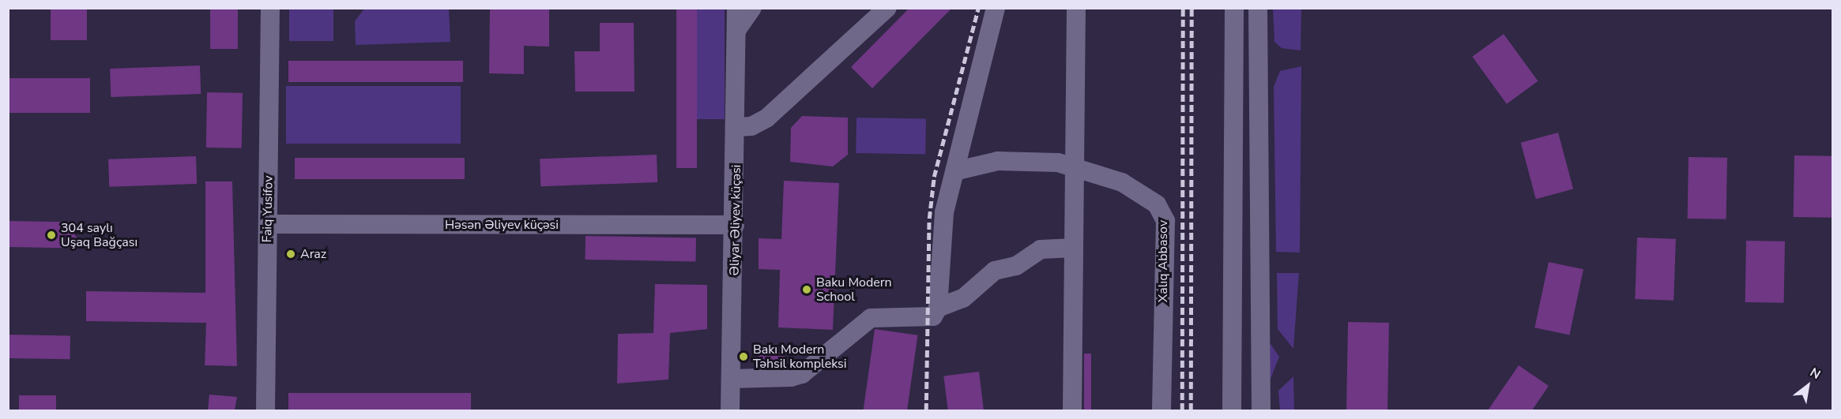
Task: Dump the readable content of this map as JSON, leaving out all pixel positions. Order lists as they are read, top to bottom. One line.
{"streets":{"street":["Faiq Yusifov","Əliyar Əliyev küçəsi","Həsən Əliyev küçəsi","Xalıq Abbasov"]},"crossings":[["Faiq Yusifov","Həsən Əliyev küçəsi"],["Əliyar Əliyev küçəsi","Həsən Əliyev küçəsi"]],"places":["304 saylı Uşaq Bağçası","Araz","Baku Modern School","Bakı Modern Təhsil kompleksi"],"north":"top right"}
